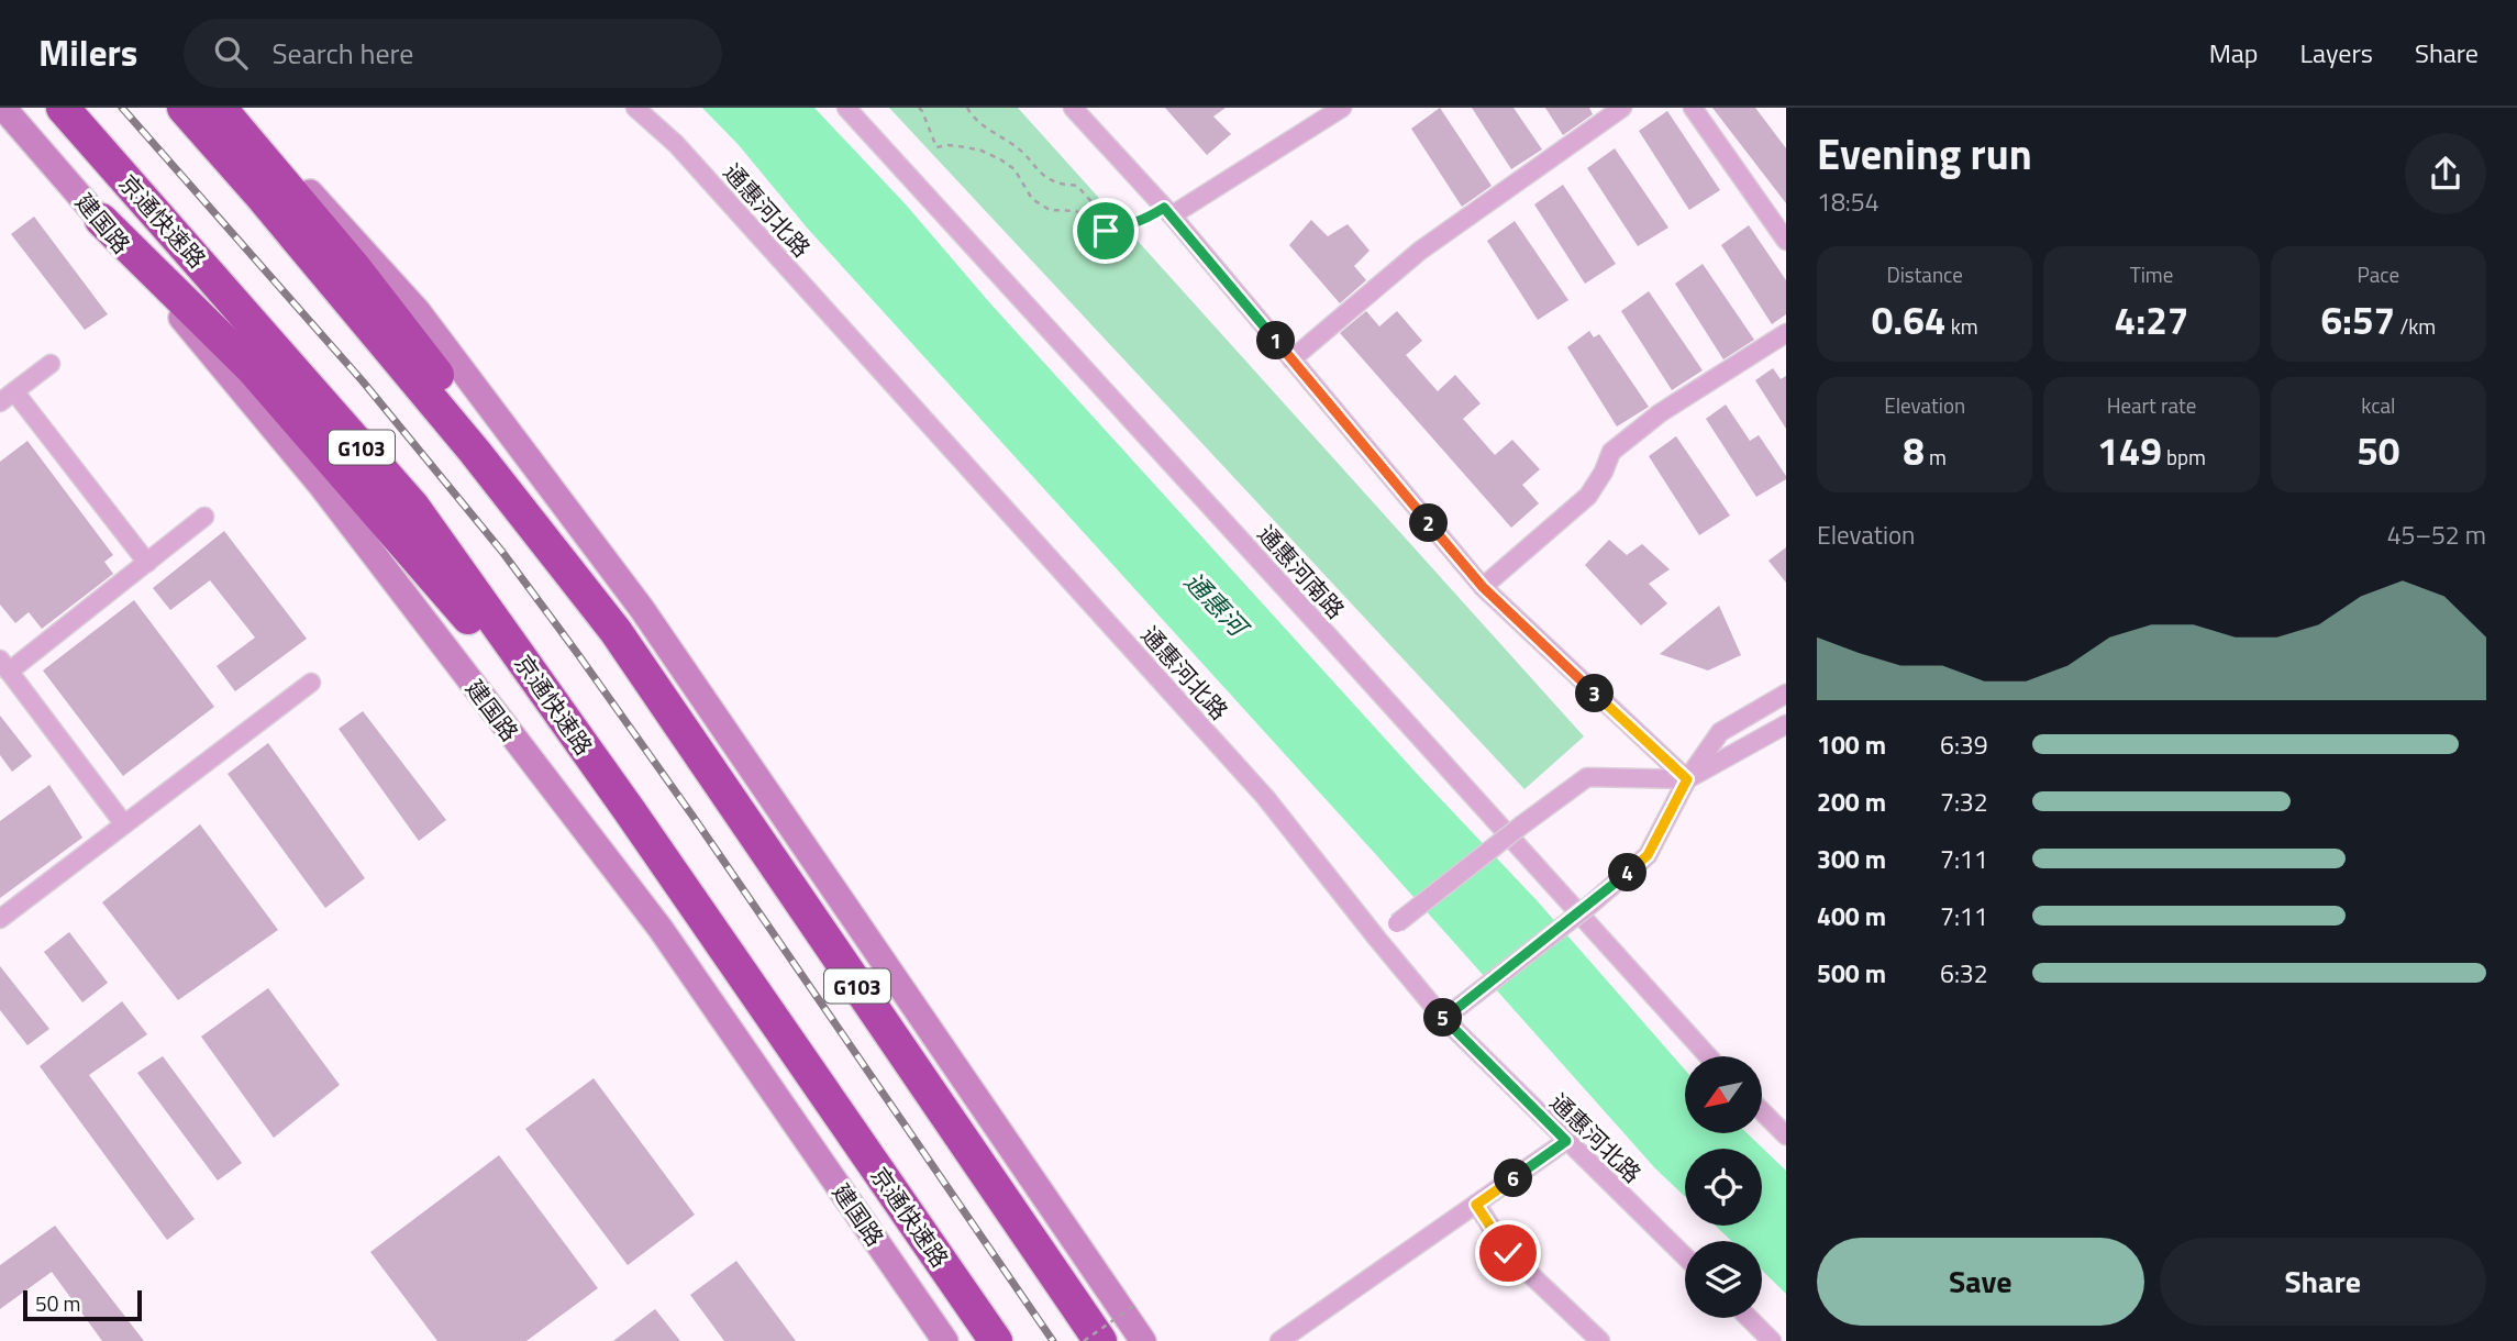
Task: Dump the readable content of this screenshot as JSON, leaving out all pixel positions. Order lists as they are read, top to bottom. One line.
{"streets":{"highway":["京通快速路","G103"],"main road":["建国路"],"street":["通惠河北路","通惠河南路"]},"water":["通惠河"],"scale_bar":"50 m","north":"bottom left","page":{"header":"Milers","search":"Search here","nav":["Map","Layers","Share"],"heading":["Evening run","18:54"],"stats":[["Distance","0.64 km"],["Time","4:27"],["Pace","6:57 /km"],["Elevation","8 m"],["Heart rate","149 bpm"],["kcal","50"]],"pins":["1","2","3","4","5","6"],"chart":["Elevation","45–52 m"],"list":[{"name":"100 m","note":"6:39"},{"name":"200 m","note":"7:32"},{"name":"300 m","note":"7:11"},{"name":"400 m","note":"7:11"},{"name":"500 m","note":"6:32"}],"buttons":["Save","Share"],"scale":"50 m"}}
